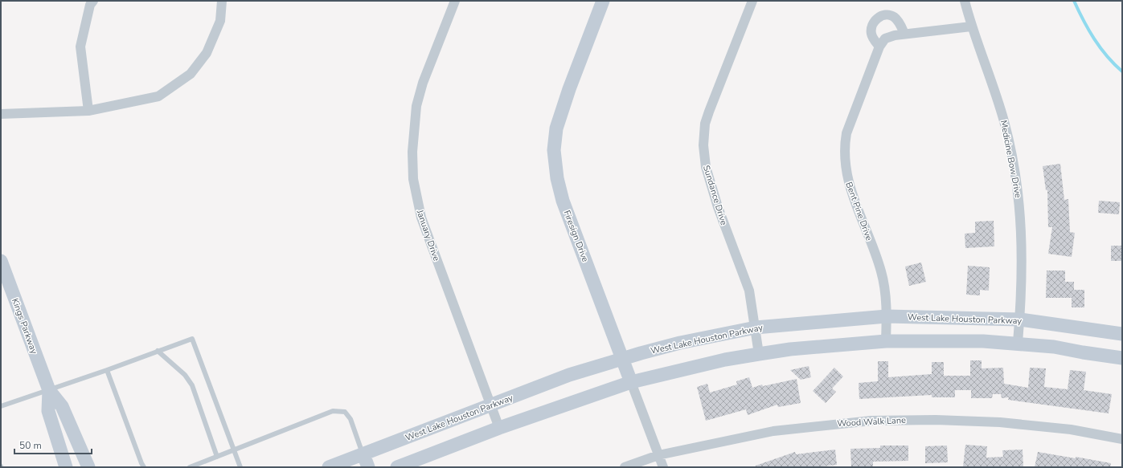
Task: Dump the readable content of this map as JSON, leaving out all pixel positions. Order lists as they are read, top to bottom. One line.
{"streets":{"main road":["Firesign Drive","West Lake Houston Parkway","Kings Parkway"],"street":["Medicine Bow Drive","Sundance Drive","Bent Pine Drive","January Drive","Wood Walk Lane"]},"crossings":[["Medicine Bow Drive","Bent Pine Drive"],["Medicine Bow Drive","West Lake Houston Parkway"],["Sundance Drive","West Lake Houston Parkway"],["Bent Pine Drive","West Lake Houston Parkway"],["January Drive","West Lake Houston Parkway"],["Firesign Drive","West Lake Houston Parkway"],["Firesign Drive","Wood Walk Lane"]],"scale_bar":"50 m"}
